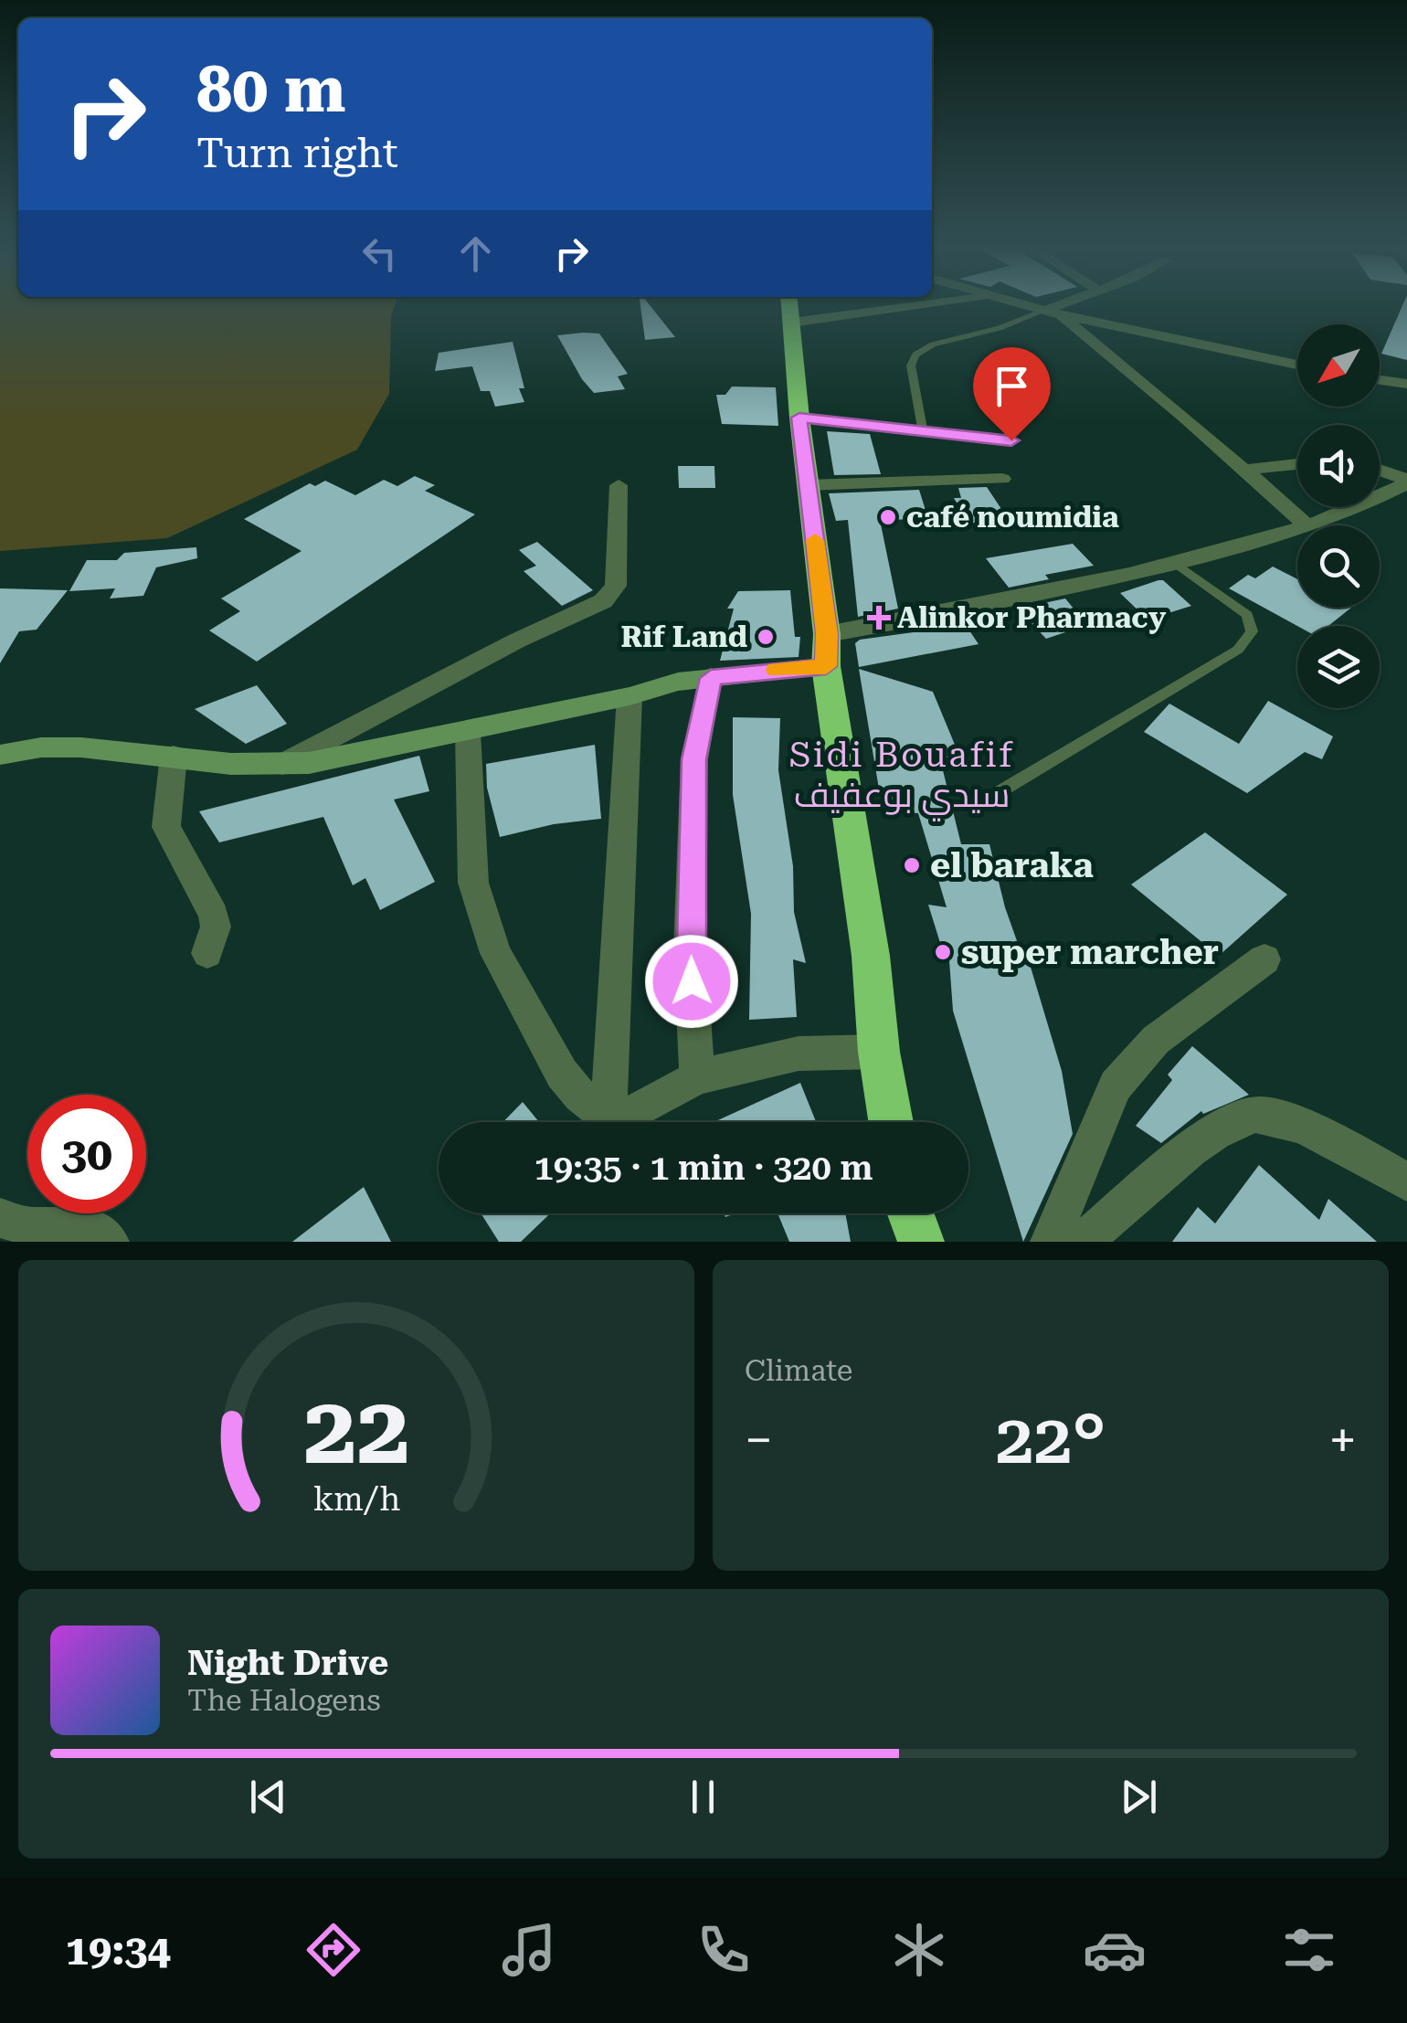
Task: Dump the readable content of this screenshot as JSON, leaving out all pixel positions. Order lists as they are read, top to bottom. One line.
{"districts":["Sidi Bouafif سيدي بوعفيف"],"places":{"other":["café noumidia","Rif Land","el baraka","super marcher"],"health":["Alinkor Pharmacy"]},"north":"bottom left","page":{"turn":["80 m","Turn right"],"limit":"30","trip":"19:35 · 1 min · 320 m","tile":"Climate","heat":["−","22°","+"],"song":["Night Drive","The Halogens"],"tabs":"19:34","gauge":["22","km/h"]}}
